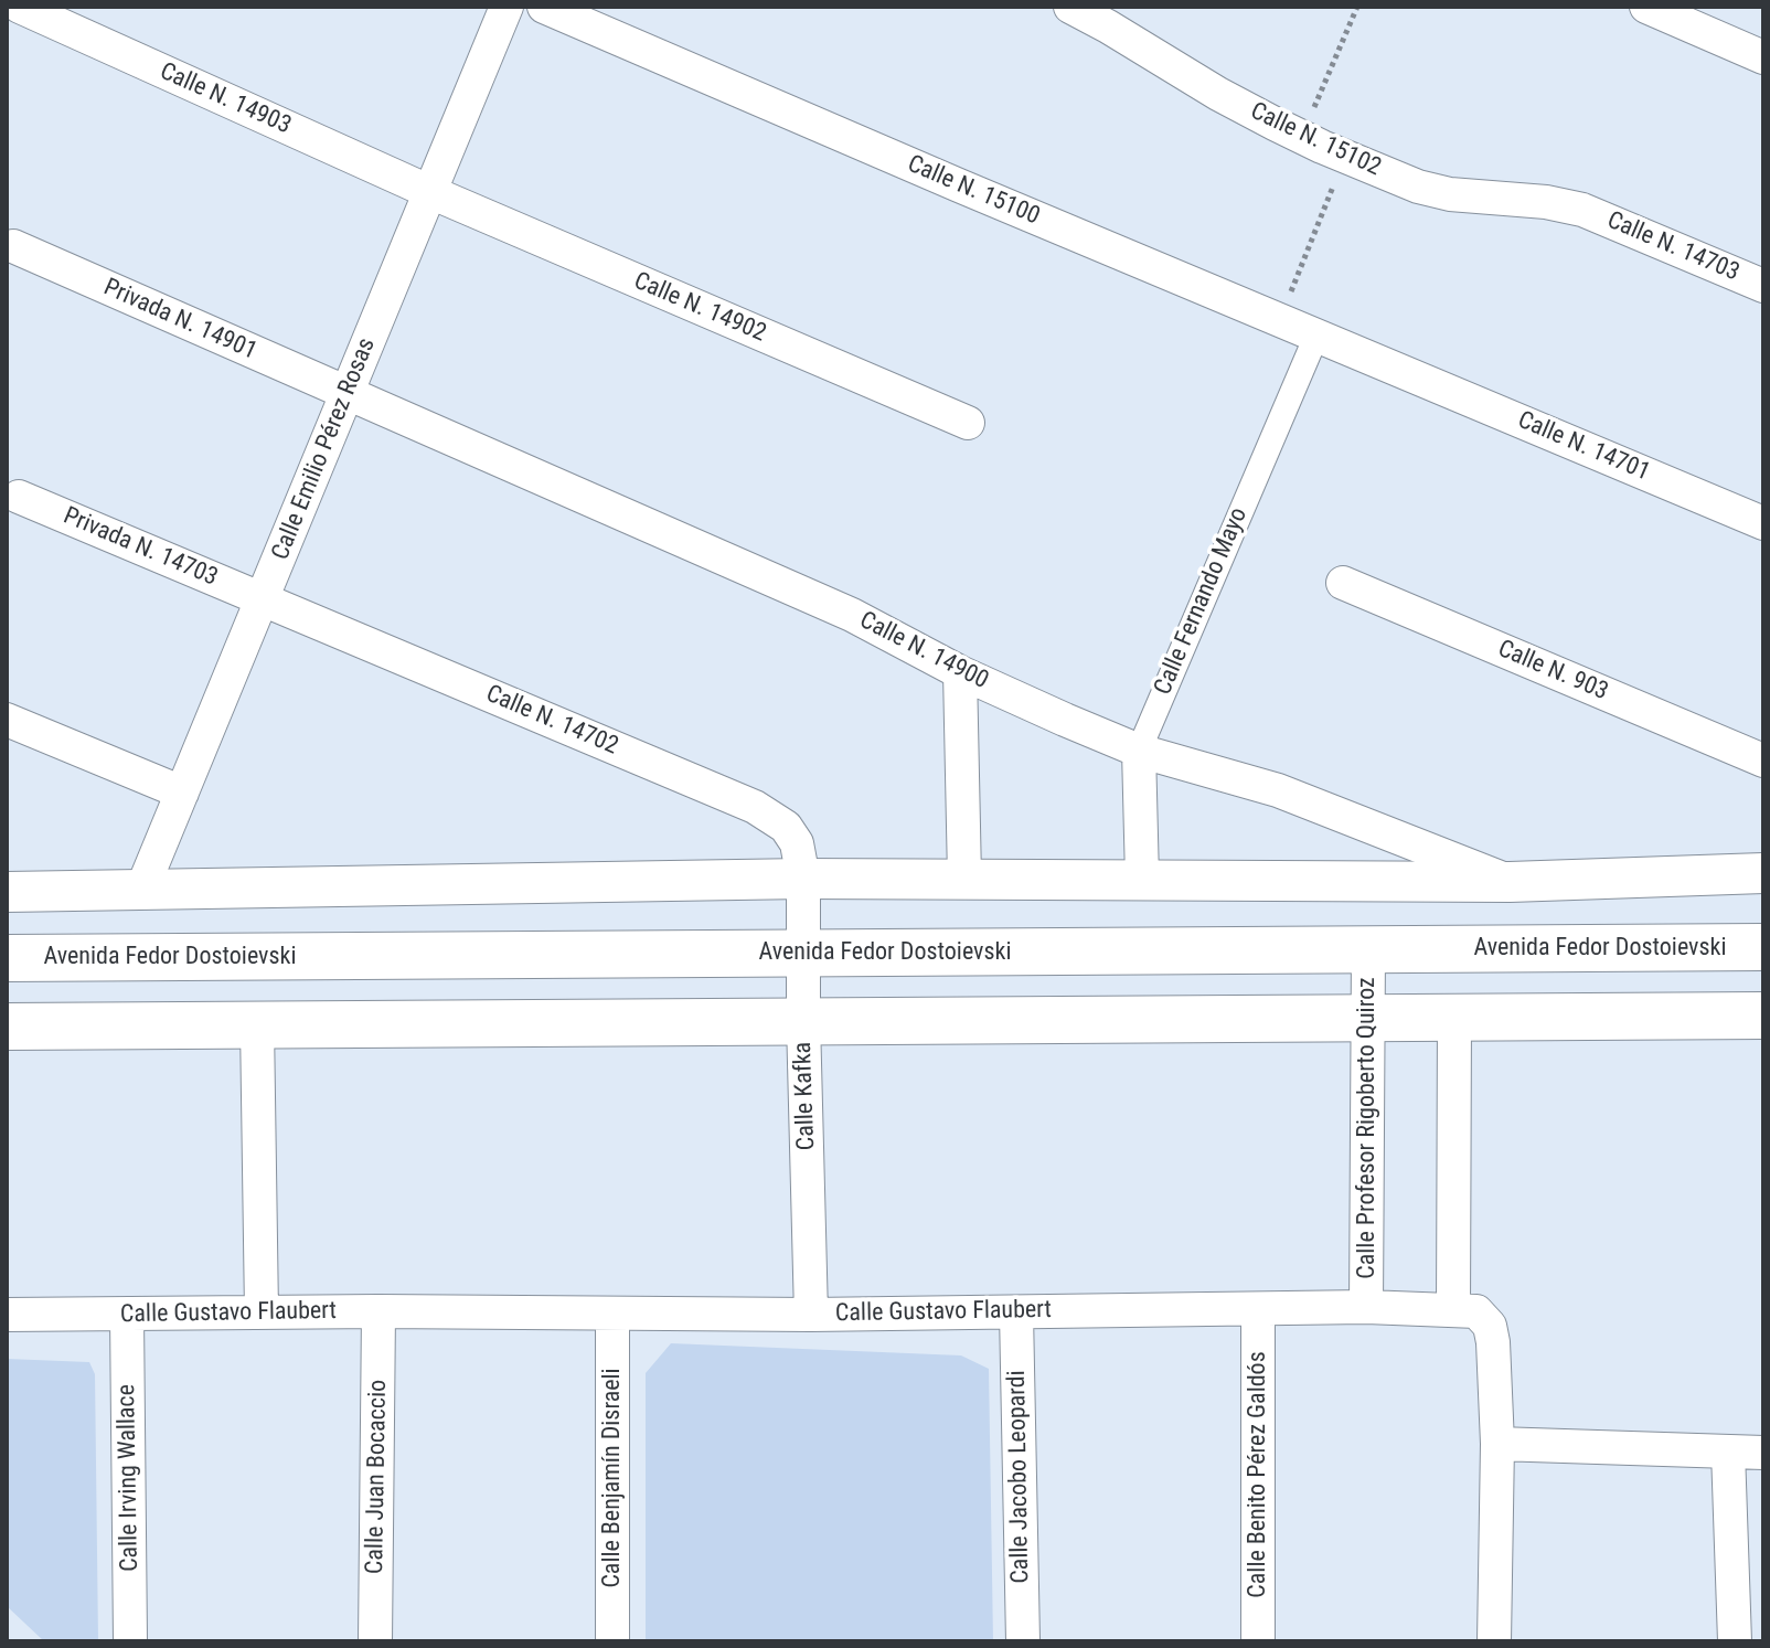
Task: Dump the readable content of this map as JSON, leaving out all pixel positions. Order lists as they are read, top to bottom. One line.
{"streets":{"main road":["Avenida Fedor Dostoievski"],"street":["Calle N. 14903","Calle N. 15102","Calle N. 15100","Calle N. 14703","Calle N. 14902","Privada N. 14901","Calle N. 14701","Calle Emilio Pérez Rosas","Privada N. 14703","Calle Fernando Mayo","Calle N. 14900","Calle N. 903","Calle N. 14702","Calle Kafka","Calle Profesor Rigoberto Quiroz","Calle Gustavo Flaubert","Calle Benito Pérez Galdós","Calle Juan Bocaccio","Calle Jacobo Leopardi","Calle Irving Wallace","Calle Benjamín Disraeli"]},"crossings":[["Calle N. 14903","Calle N. 14902"],["Calle N. 14903","Calle Emilio Pérez Rosas"],["Calle N. 15102","Calle N. 14703"],["Calle N. 15100","Calle N. 14701"],["Calle N. 15100","Calle Fernando Mayo"],["Calle N. 14902","Calle Emilio Pérez Rosas"],["Privada N. 14901","Calle Emilio Pérez Rosas"],["Privada N. 14901","Calle N. 14900"],["Calle Emilio Pérez Rosas","Privada N. 14703"],["Calle Emilio Pérez Rosas","Calle N. 14900"],["Calle Emilio Pérez Rosas","Calle N. 14702"],["Privada N. 14703","Calle N. 14702"],["Calle Fernando Mayo","Calle N. 14900"],["Calle N. 14702","Calle Kafka"],["Avenida Fedor Dostoievski","Calle Kafka"],["Avenida Fedor Dostoievski","Calle Profesor Rigoberto Quiroz"],["Calle Kafka","Calle Gustavo Flaubert"],["Calle Profesor Rigoberto Quiroz","Calle Gustavo Flaubert"],["Calle Gustavo Flaubert","Calle Benito Pérez Galdós"],["Calle Gustavo Flaubert","Calle Juan Bocaccio"],["Calle Gustavo Flaubert","Calle Jacobo Leopardi"],["Calle Gustavo Flaubert","Calle Irving Wallace"],["Calle Gustavo Flaubert","Calle Benjamín Disraeli"]]}
